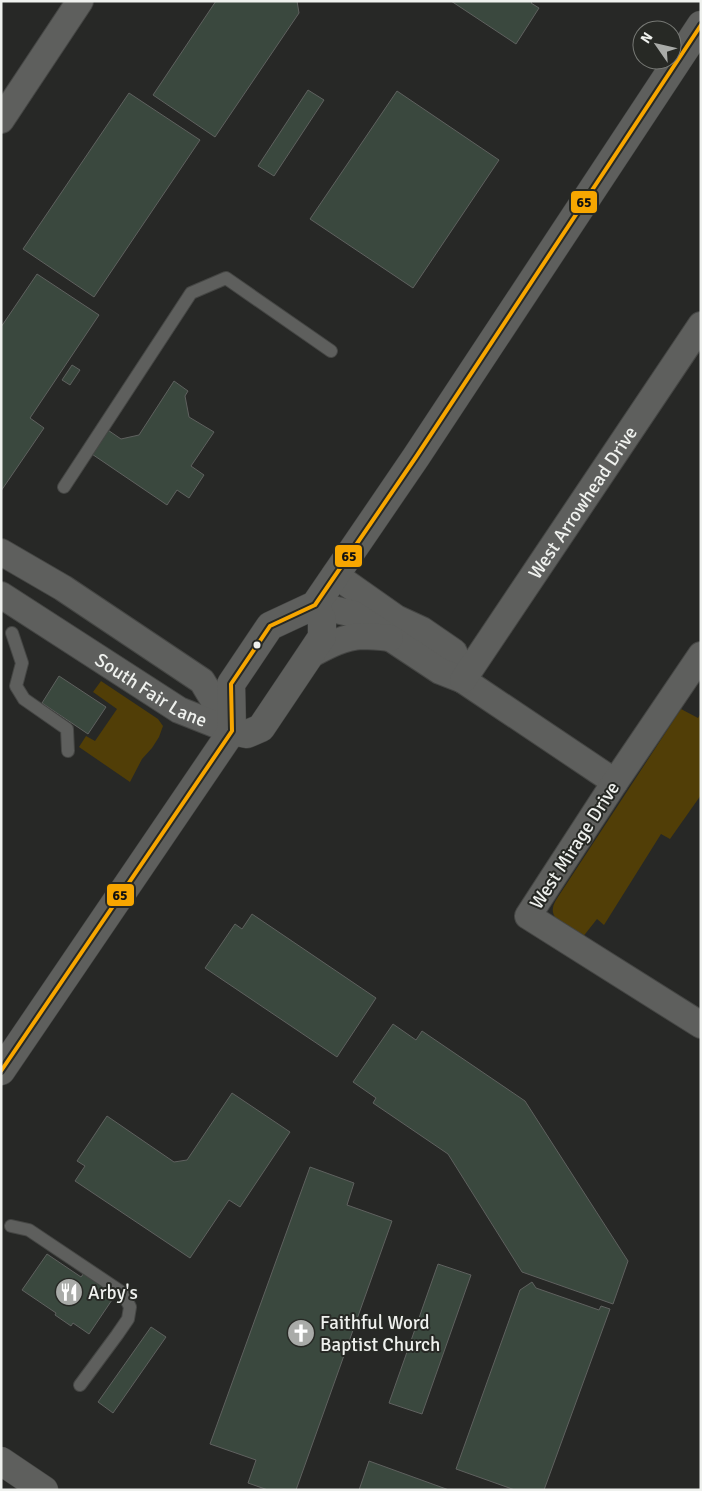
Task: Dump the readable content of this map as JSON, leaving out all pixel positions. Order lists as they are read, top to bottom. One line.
{"streets":{"street":["West Arrowhead Drive","South Fair Lane","West Mirage Drive"]},"places":{"restaurant":["Arby's"],"church":["Faithful Word Baptist Church"]},"lines":["transit line 65"],"north":"top left"}
